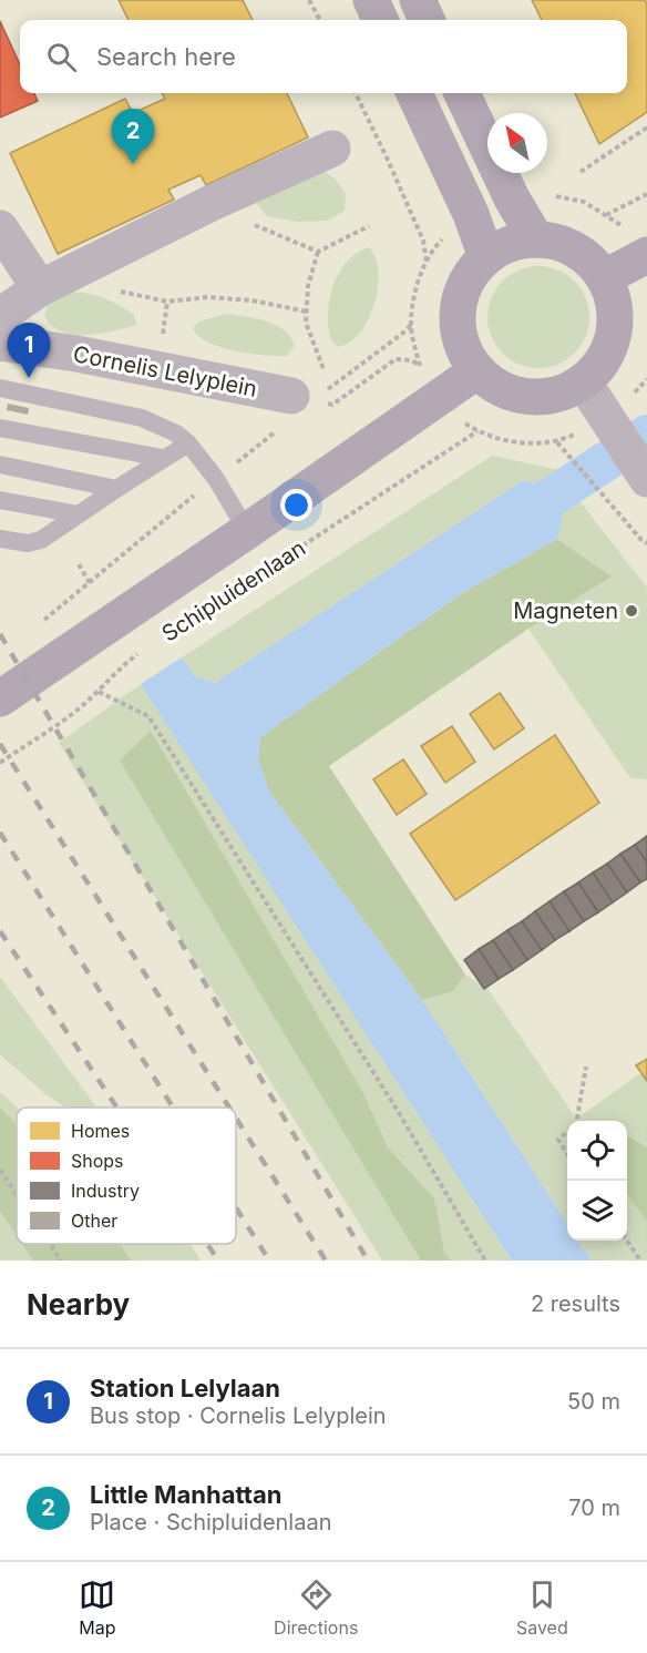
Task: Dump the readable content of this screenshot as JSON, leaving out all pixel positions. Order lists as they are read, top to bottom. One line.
{"streets":{"street":["Cornelis Lelyplein","Schipluidenlaan"]},"places":["Magneten"],"legend":["Homes","Shops","Industry","Other"],"north":"top left","page":{"search":"Search here","pins":["2","1"],"heading":["Nearby","2 results"],"list":[{"mark":"1","name":"Station Lelylaan","note":"Bus stop · Cornelis Lelyplein","value":"50 m"},{"mark":"2","name":"Little Manhattan","note":"Place · Schipluidenlaan","value":"70 m"}],"nav":["Map","Directions","Saved"]}}
